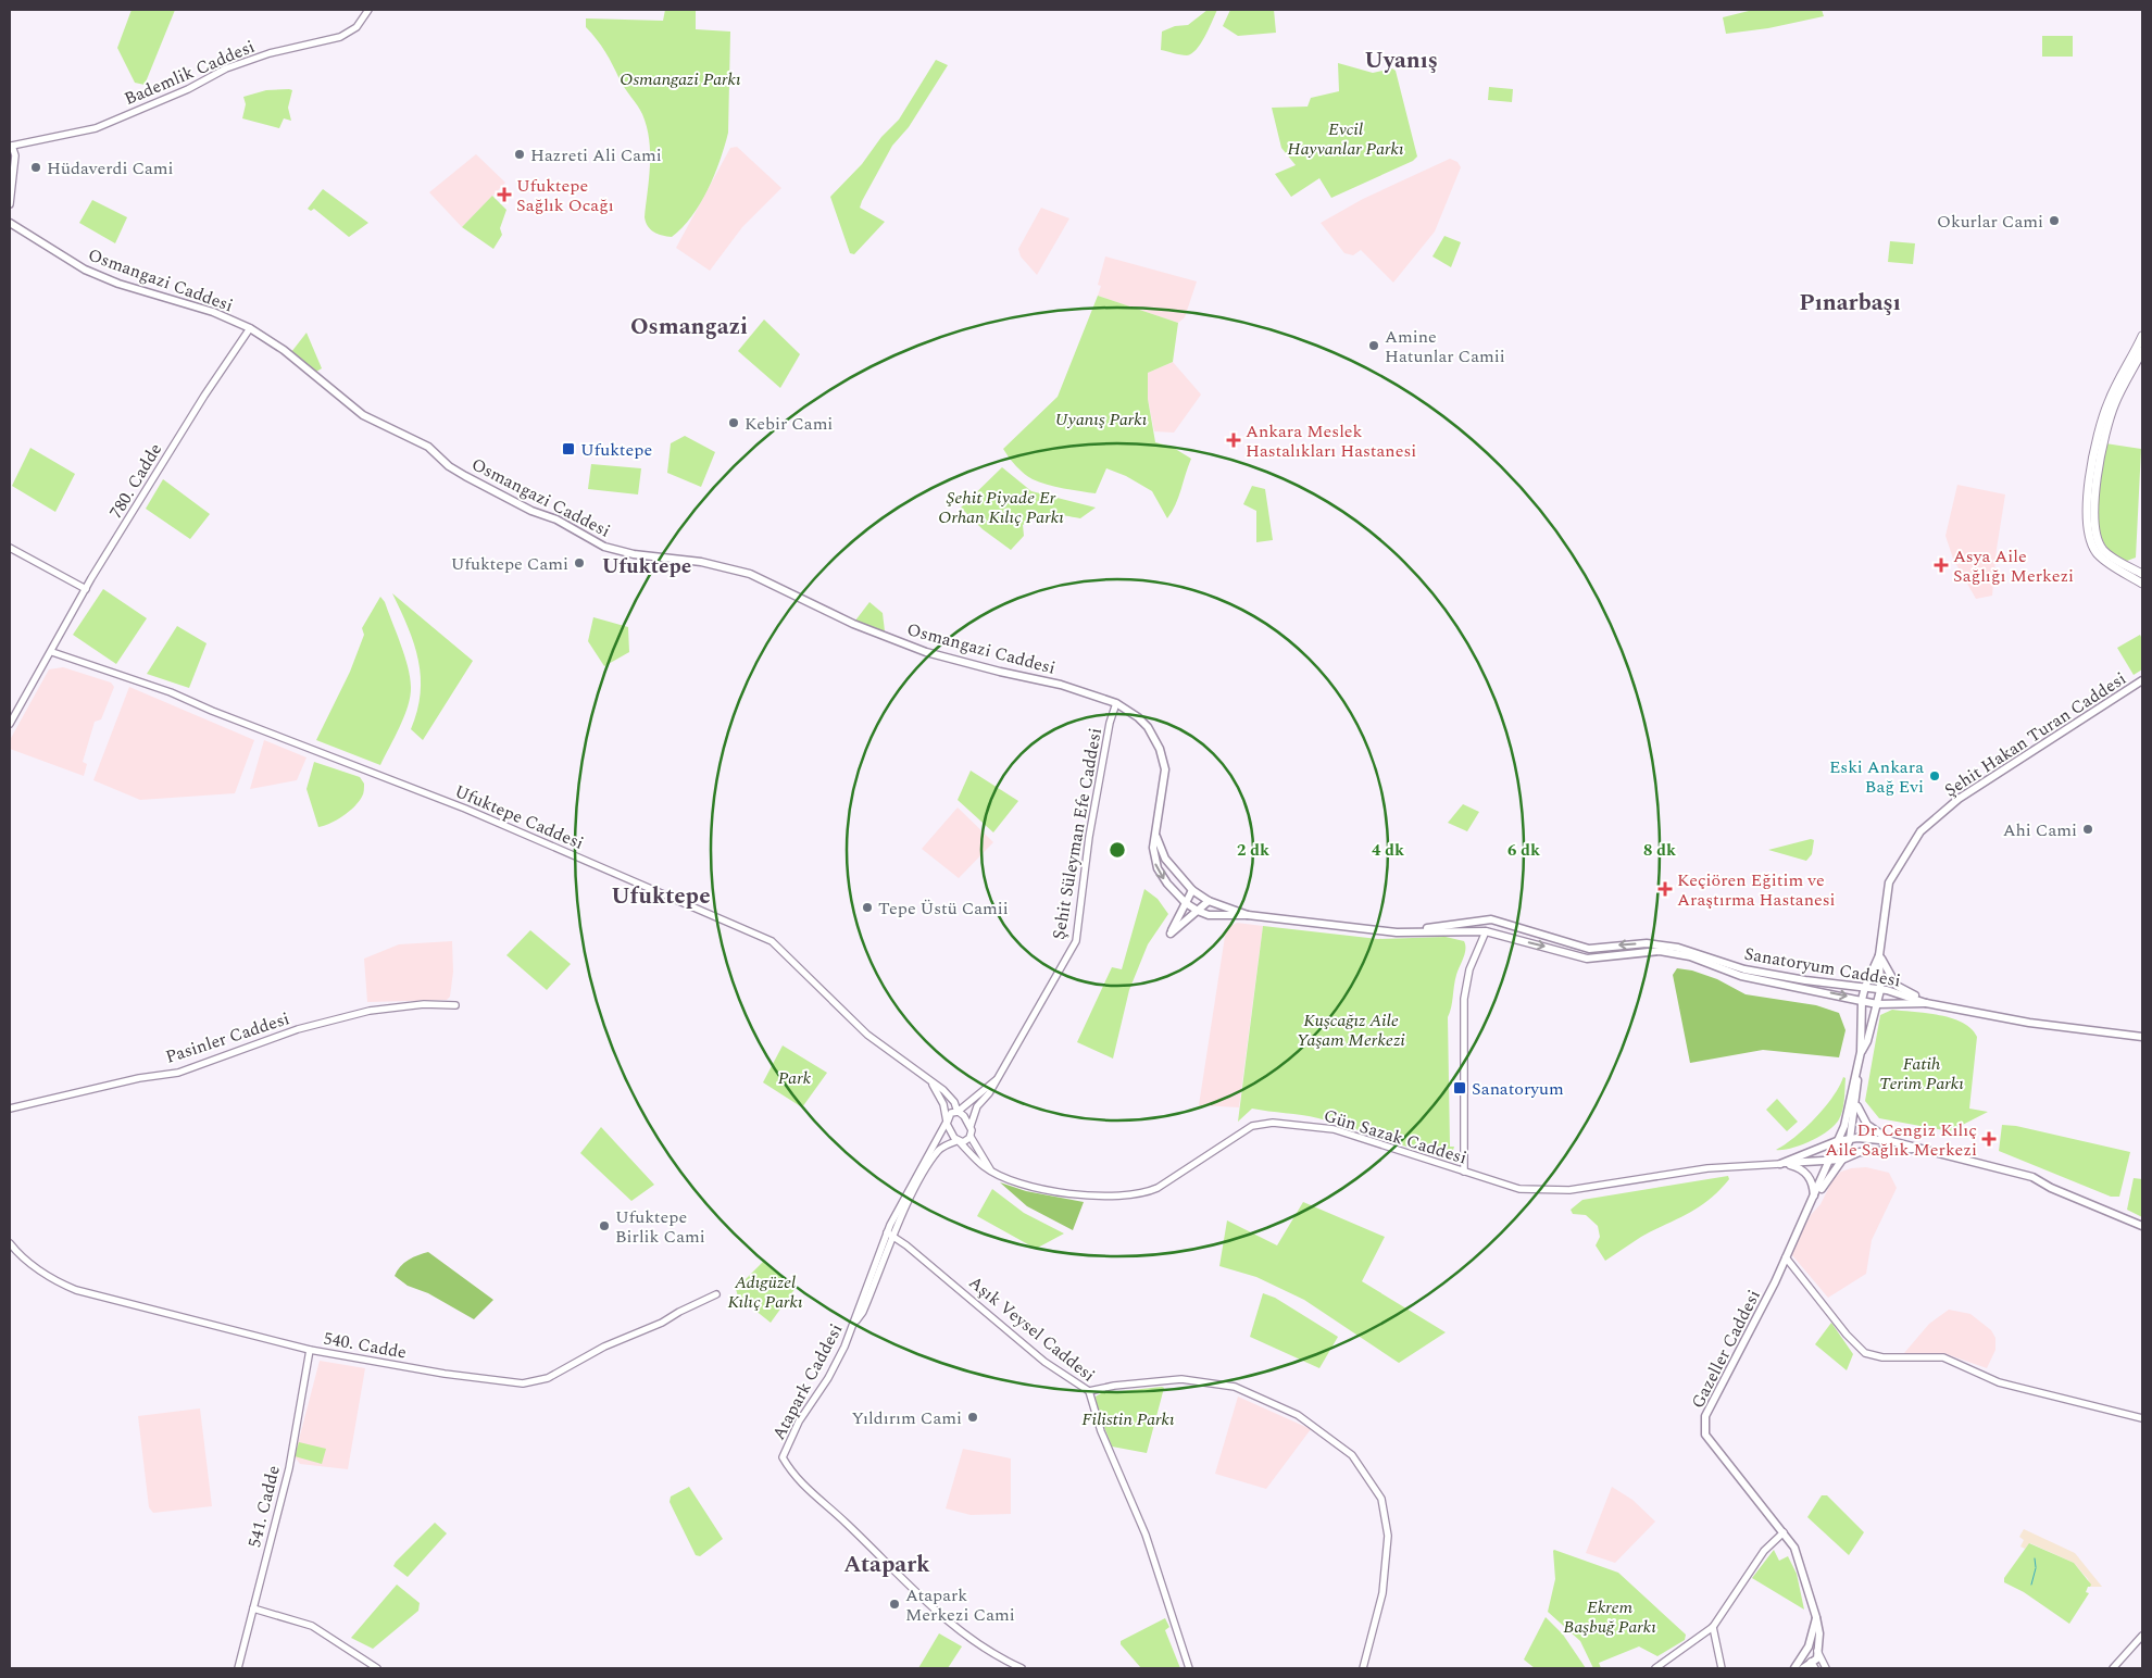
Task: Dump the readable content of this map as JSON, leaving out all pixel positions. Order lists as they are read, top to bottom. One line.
{"streets":{"main road":["Osmangazi Caddesi","Şehit Hakan Turan Caddesi","Sanatoryum Caddesi","Gün Sazak Caddesi","Gazeller Caddesi"],"street":["Bademlik Caddesi","780. Cadde","Ufuktepe Caddesi","Şehit Süleyman Efe Caddesi","Pasinler Caddesi","Aşık Veysel Caddesi","540. Cadde","Atapark Caddesi","541. Cadde"]},"crossings":[["Osmangazi Caddesi","780. Cadde"],["Osmangazi Caddesi","Şehit Süleyman Efe Caddesi"],["Osmangazi Caddesi","Sanatoryum Caddesi"],["780. Cadde","Ufuktepe Caddesi"],["Ufuktepe Caddesi","Atapark Caddesi"],["Şehit Süleyman Efe Caddesi","Atapark Caddesi"],["Gün Sazak Caddesi","Gazeller Caddesi"],["540. Cadde","541. Cadde"]],"districts":["Uyanış","Pınarbaşı","Osmangazi","Ufuktepe","Ufuktepe","Atapark"],"parks":["Osmangazi Parkı","Evcil Hayvanlar Parkı","Uyanış Parkı","Şehit Piyade Er Orhan Kılıç Parkı","Kuşcağız Aile Yaşam Merkezi","Fatih Terim Parkı","Park","Adıgüzel Kılıç Parkı","Filistin Parkı","Ekrem Başbuğ Parkı"],"places":{"other":["Hazreti Ali Cami","Hüdaverdi Cami","Okurlar Cami","Amine Hatunlar Camii","Kebir Cami","Ufuktepe Cami","Eski Ankara Bağ Evi","Ahi Cami","Tepe Üstü Camii","Ufuktepe Birlik Cami","Yıldırım Cami","Atapark Merkezi Cami"],"health":["Ufuktepe Sağlık Ocağı","Ankara Meslek Hastalıkları Hastanesi","Asya Aile Sağlığı Merkezi","Keçiören Eğitim ve Araştırma Hastanesi","Dr Cengiz Kılıç Aile Sağlık Merkezi"],"transit":["Ufuktepe","Sanatoryum"]},"rings":["2 dk","4 dk","6 dk","8 dk"]}
